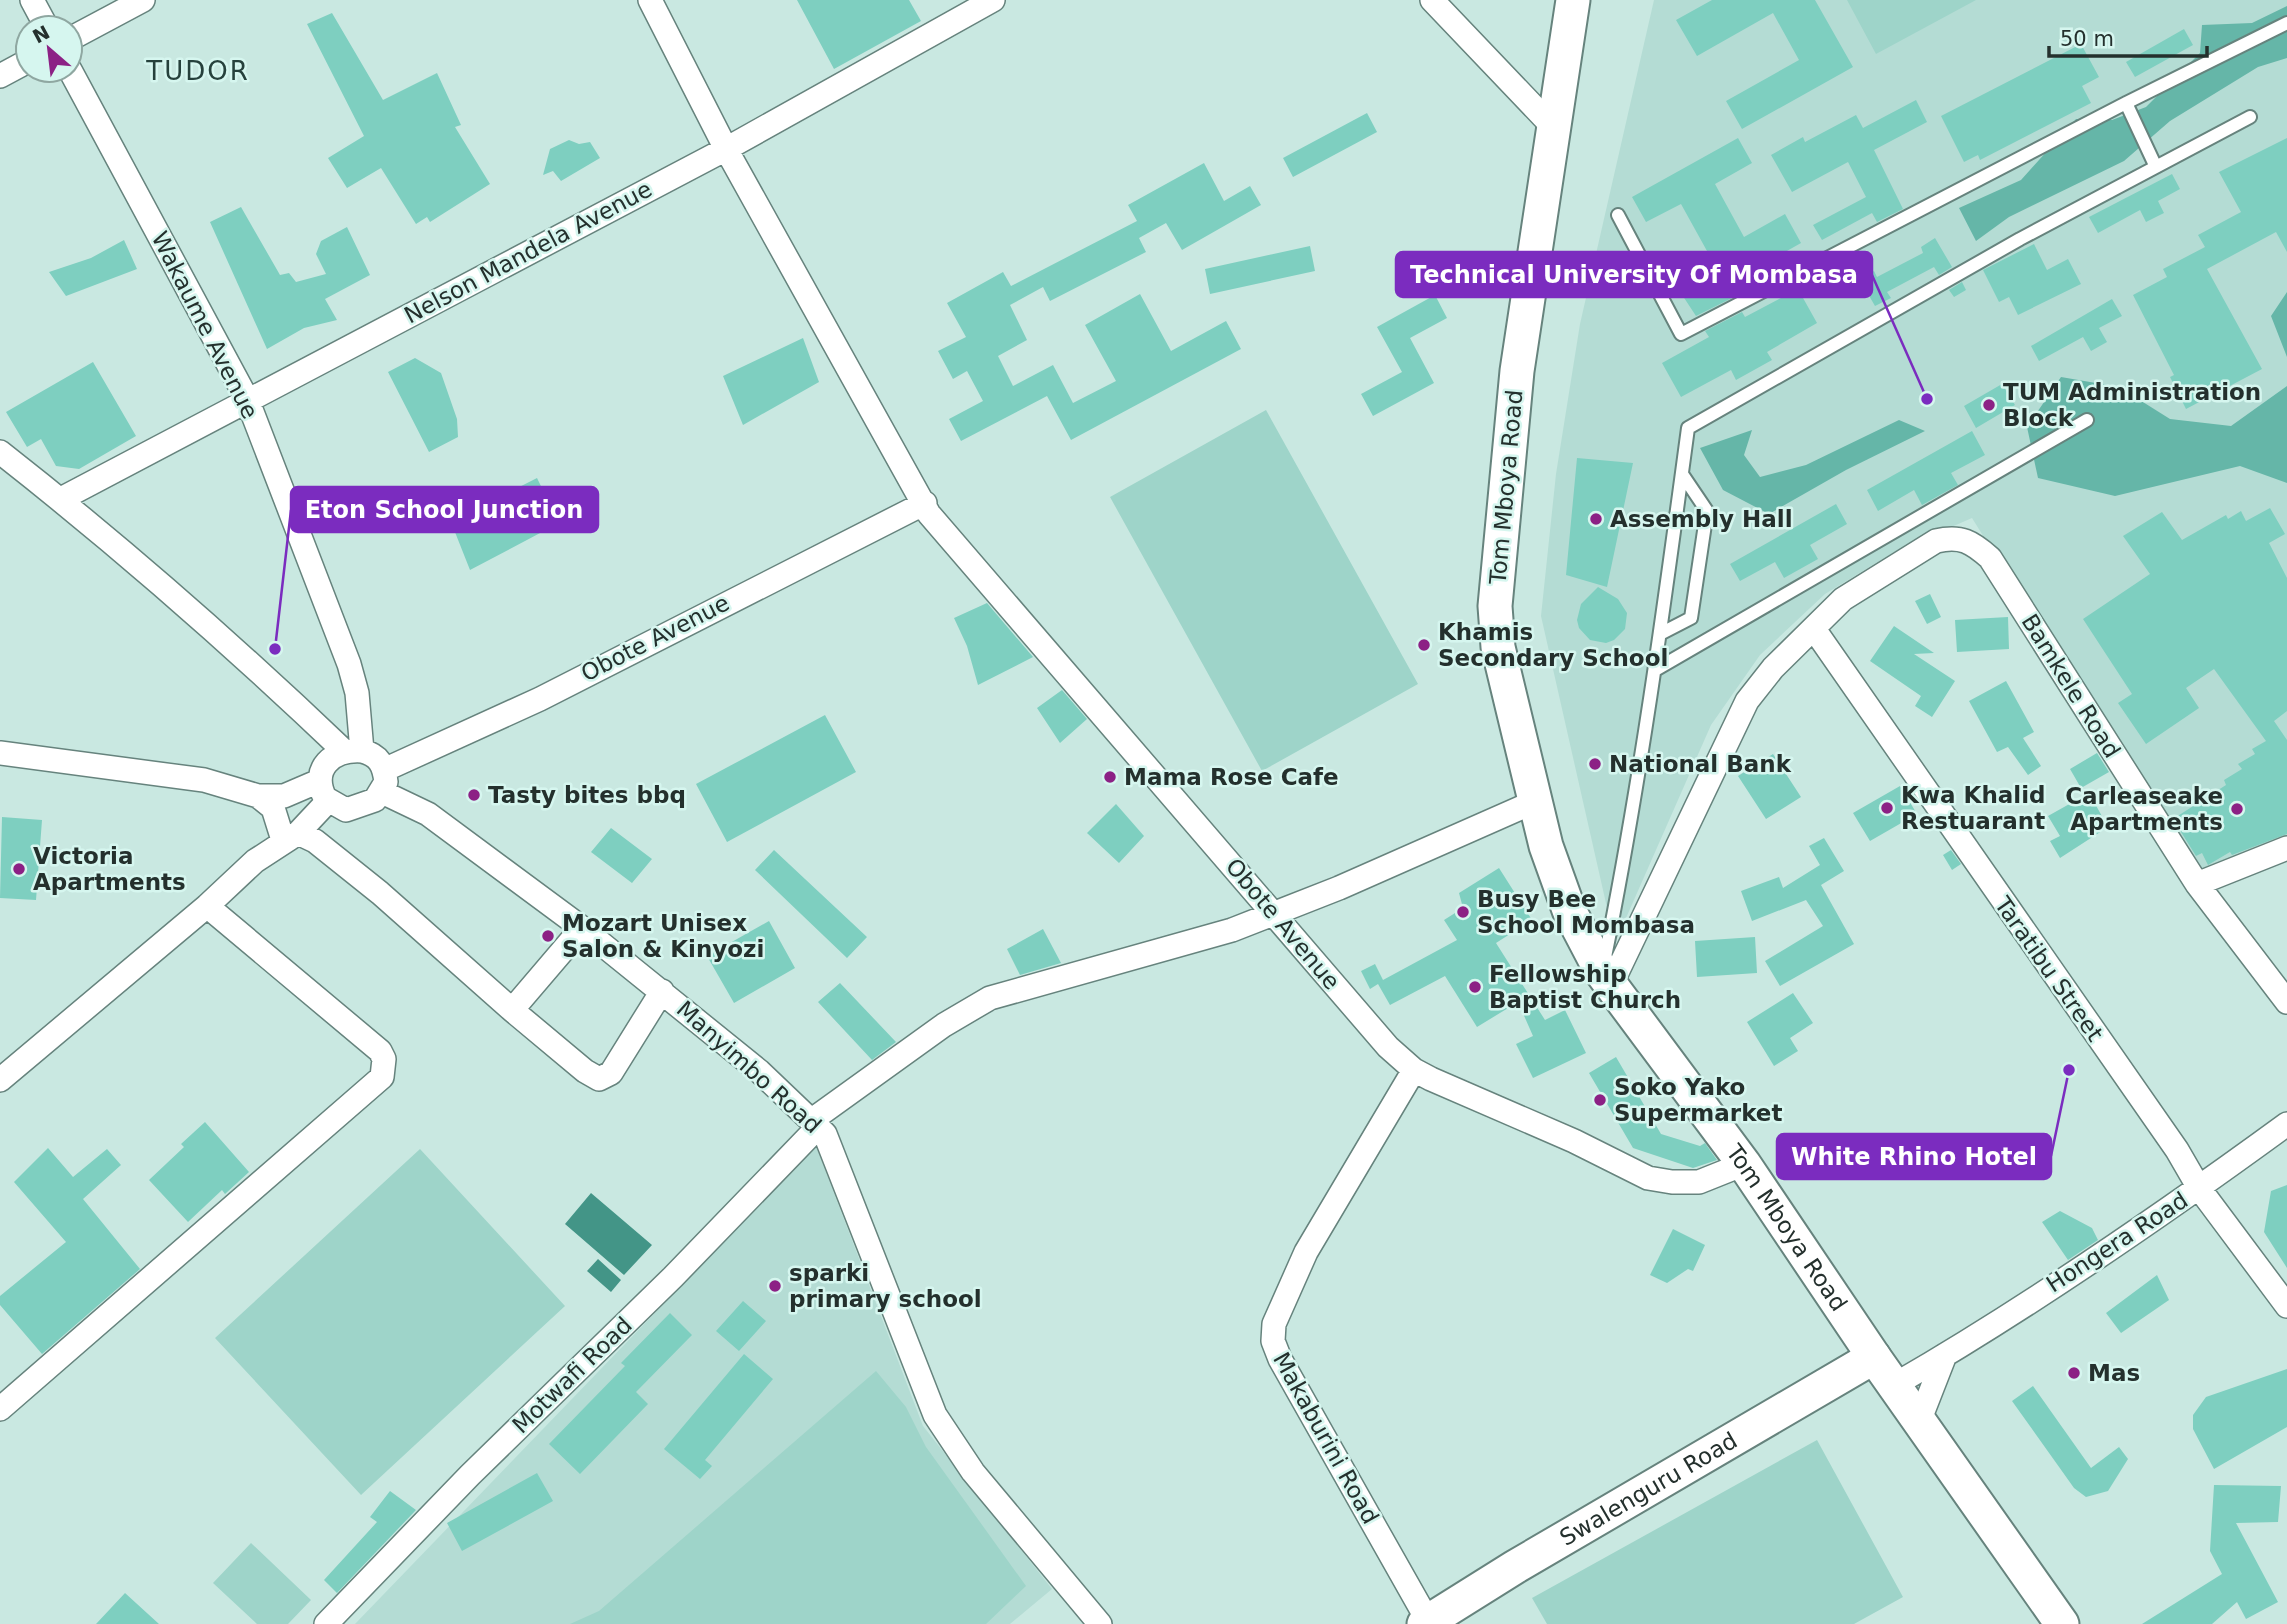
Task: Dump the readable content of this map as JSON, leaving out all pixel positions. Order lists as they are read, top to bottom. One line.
{"streets":{"main road":["Tom Mboya Road","Swalenguru Road"],"street":["Nelson Mandela Avenue","Wakaume Avenue","Obote Avenue","Bamkele Road","Taratibu Street","Manyimbo Road","Hongera Road","Motwafi Road","Makaburini Road"]},"crossings":[["Nelson Mandela Avenue","Wakaume Avenue"],["Nelson Mandela Avenue","Obote Avenue"],["Wakaume Avenue","Obote Avenue"],["Wakaume Avenue","Manyimbo Road"],["Tom Mboya Road","Obote Avenue"],["Tom Mboya Road","Hongera Road"],["Tom Mboya Road","Motwafi Road"],["Tom Mboya Road","Swalenguru Road"],["Obote Avenue","Manyimbo Road"],["Obote Avenue","Motwafi Road"],["Obote Avenue","Makaburini Road"],["Bamkele Road","Taratibu Street"],["Taratibu Street","Hongera Road"],["Manyimbo Road","Motwafi Road"],["Makaburini Road","Swalenguru Road"]],"districts":["TUDOR"],"places":["Technical University Of Mombasa","TUM Administration Block","Assembly Hall","Khamis Secondary School","Eton School Junction","National Bank","Mama Rose Cafe","Tasty bites bbq","Kwa Khalid Restuarant","Carleaseake Apartments","Victoria Apartments","Busy Bee School Mombasa","Mozart Unisex Salon & Kinyozi","Fellowship Baptist Church","White Rhino Hotel","Soko Yako Supermarket","sparki primary school","Mas"],"scale_bar":"50 m","north":"top left"}
